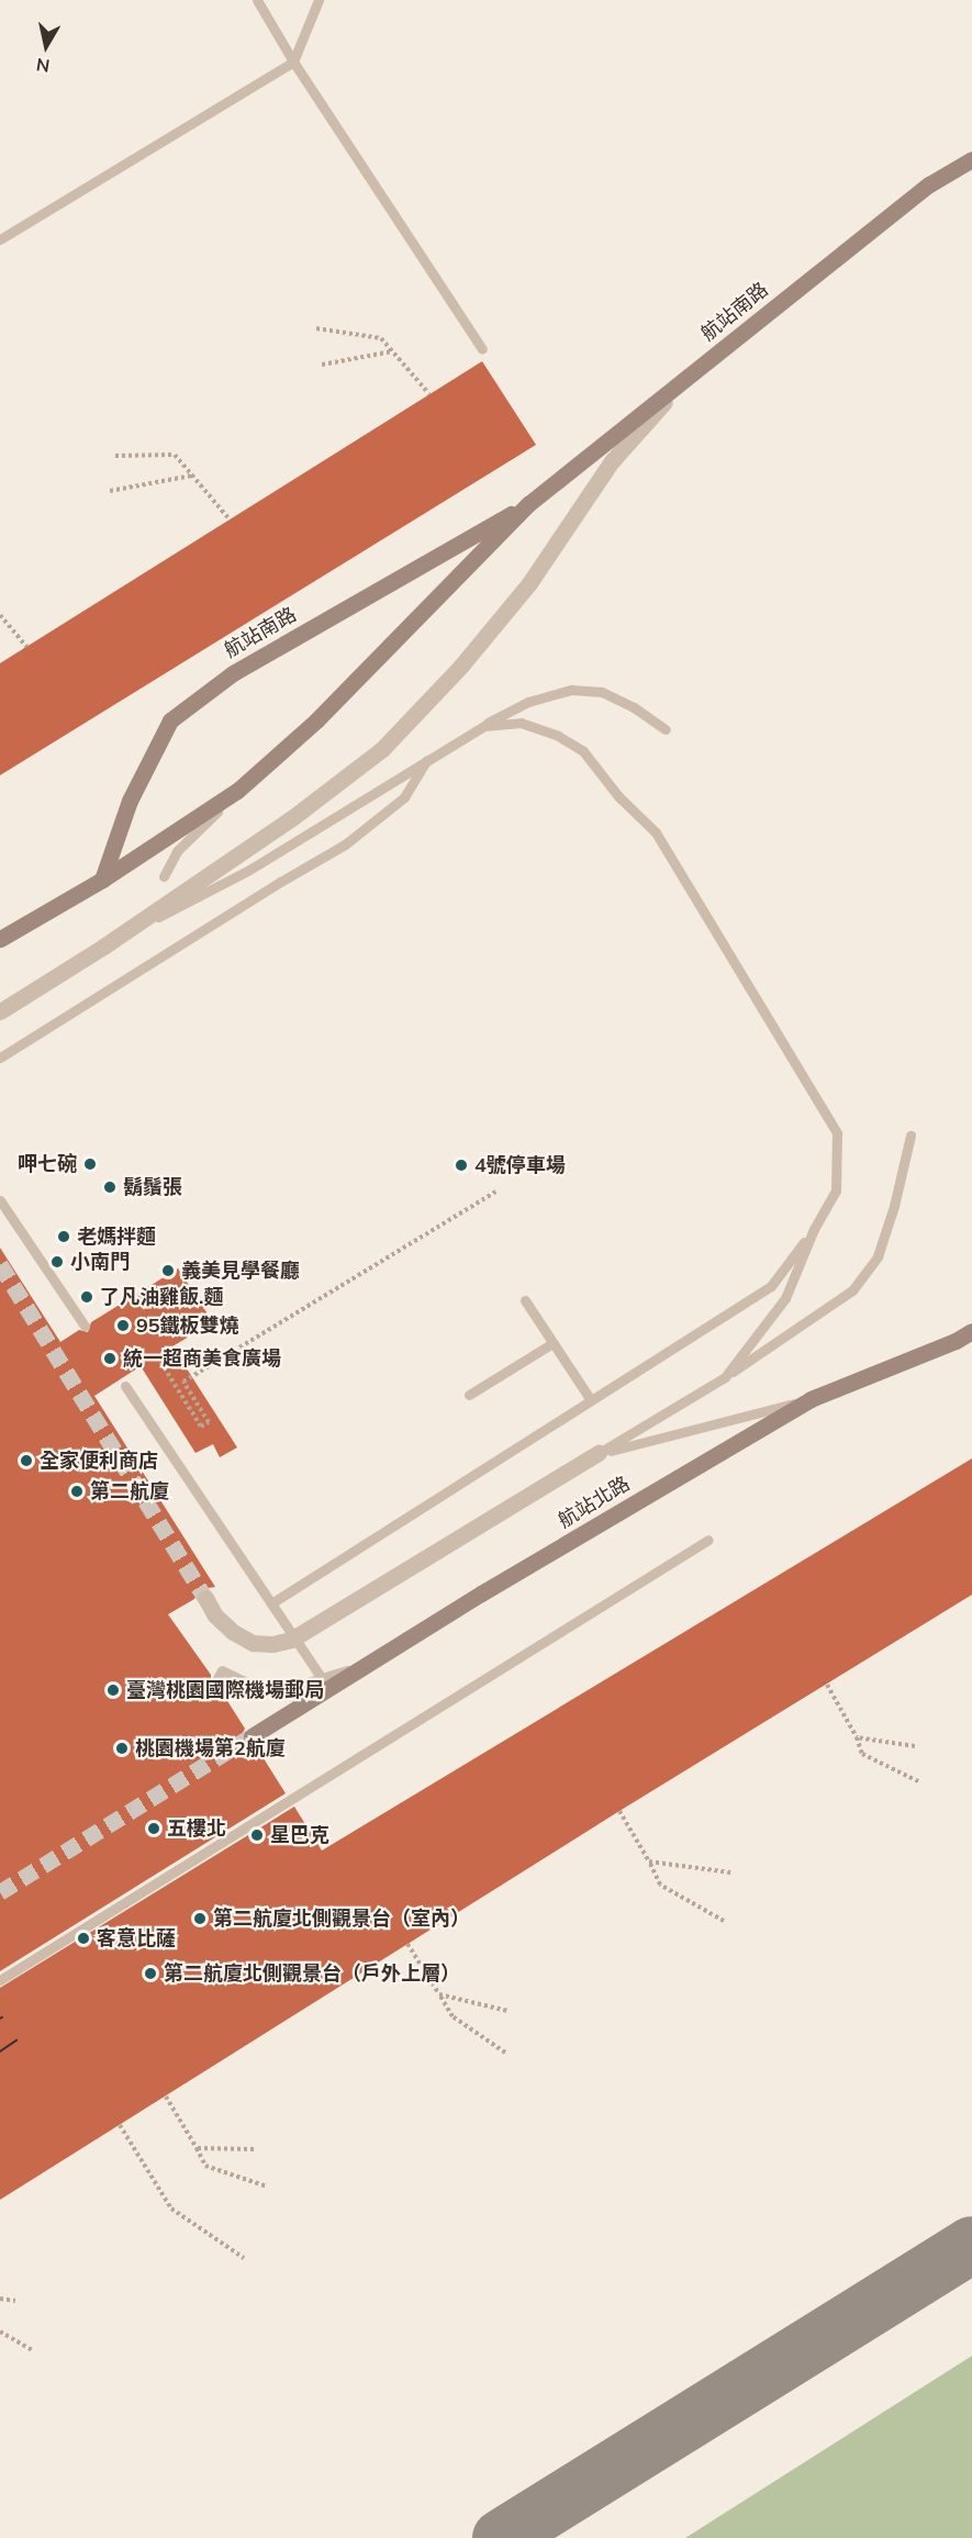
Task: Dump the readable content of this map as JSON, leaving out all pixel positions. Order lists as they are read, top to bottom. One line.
{"streets":{"street":["航站南路","航站北路"]},"places":["呷七碗","4號停車場","鬍鬚張","老媽拌麵","小南門","義美見學餐廳","了凡油雞飯.麵","95鐵板雙燒","統一超商美食廣場","全家便利商店","第二航廈","臺灣桃園國際機場郵局","桃園機場第2航廈","五樓北","星巴克","第二航廈北側觀景台（室內）","客意比薩","第二航廈北側觀景台（戶外上層）"],"north":"bottom"}
